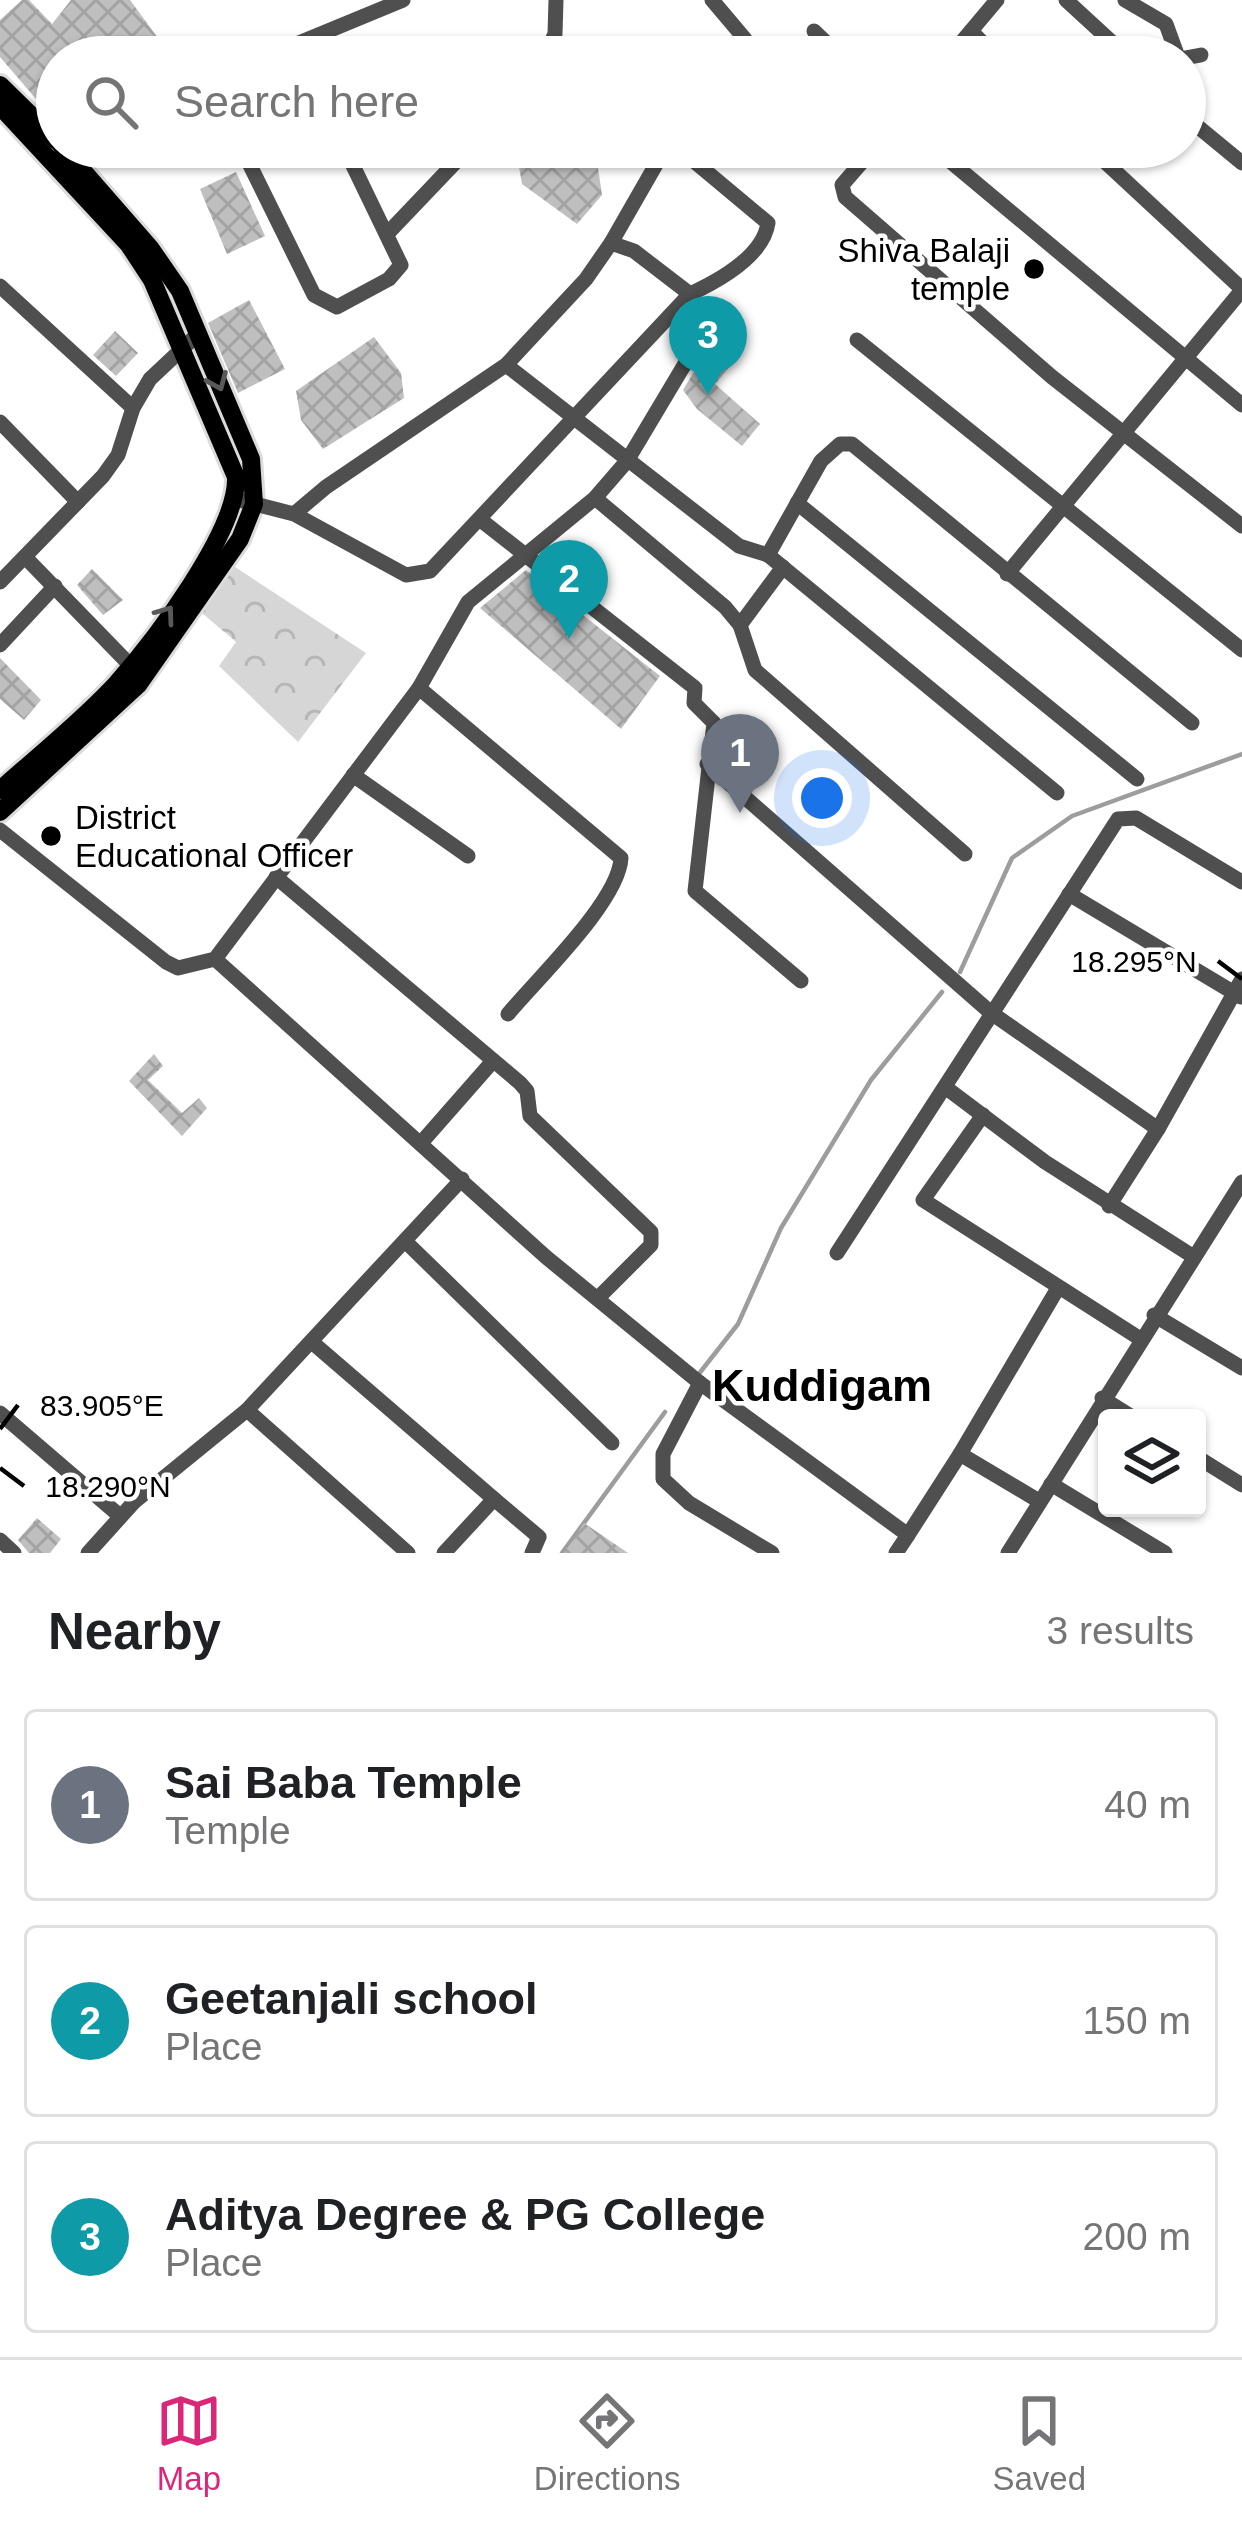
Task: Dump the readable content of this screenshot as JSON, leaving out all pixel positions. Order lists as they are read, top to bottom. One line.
{"districts":["Kuddigam"],"places":["Shiva Balaji temple","District Educational Officer"],"page":{"search":"Search here","pins":["3","2","1"],"heading":["Nearby","3 results"],"list":[{"mark":"1","name":"Sai Baba Temple","note":"Temple","value":"40 m"},{"mark":"2","name":"Geetanjali school","note":"Place","value":"150 m"},{"mark":"3","name":"Aditya Degree & PG College","note":"Place","value":"200 m"}],"nav":["Map","Directions","Saved"]},"coordinates":["18.295°N","83.905°E","18.290°N"]}
